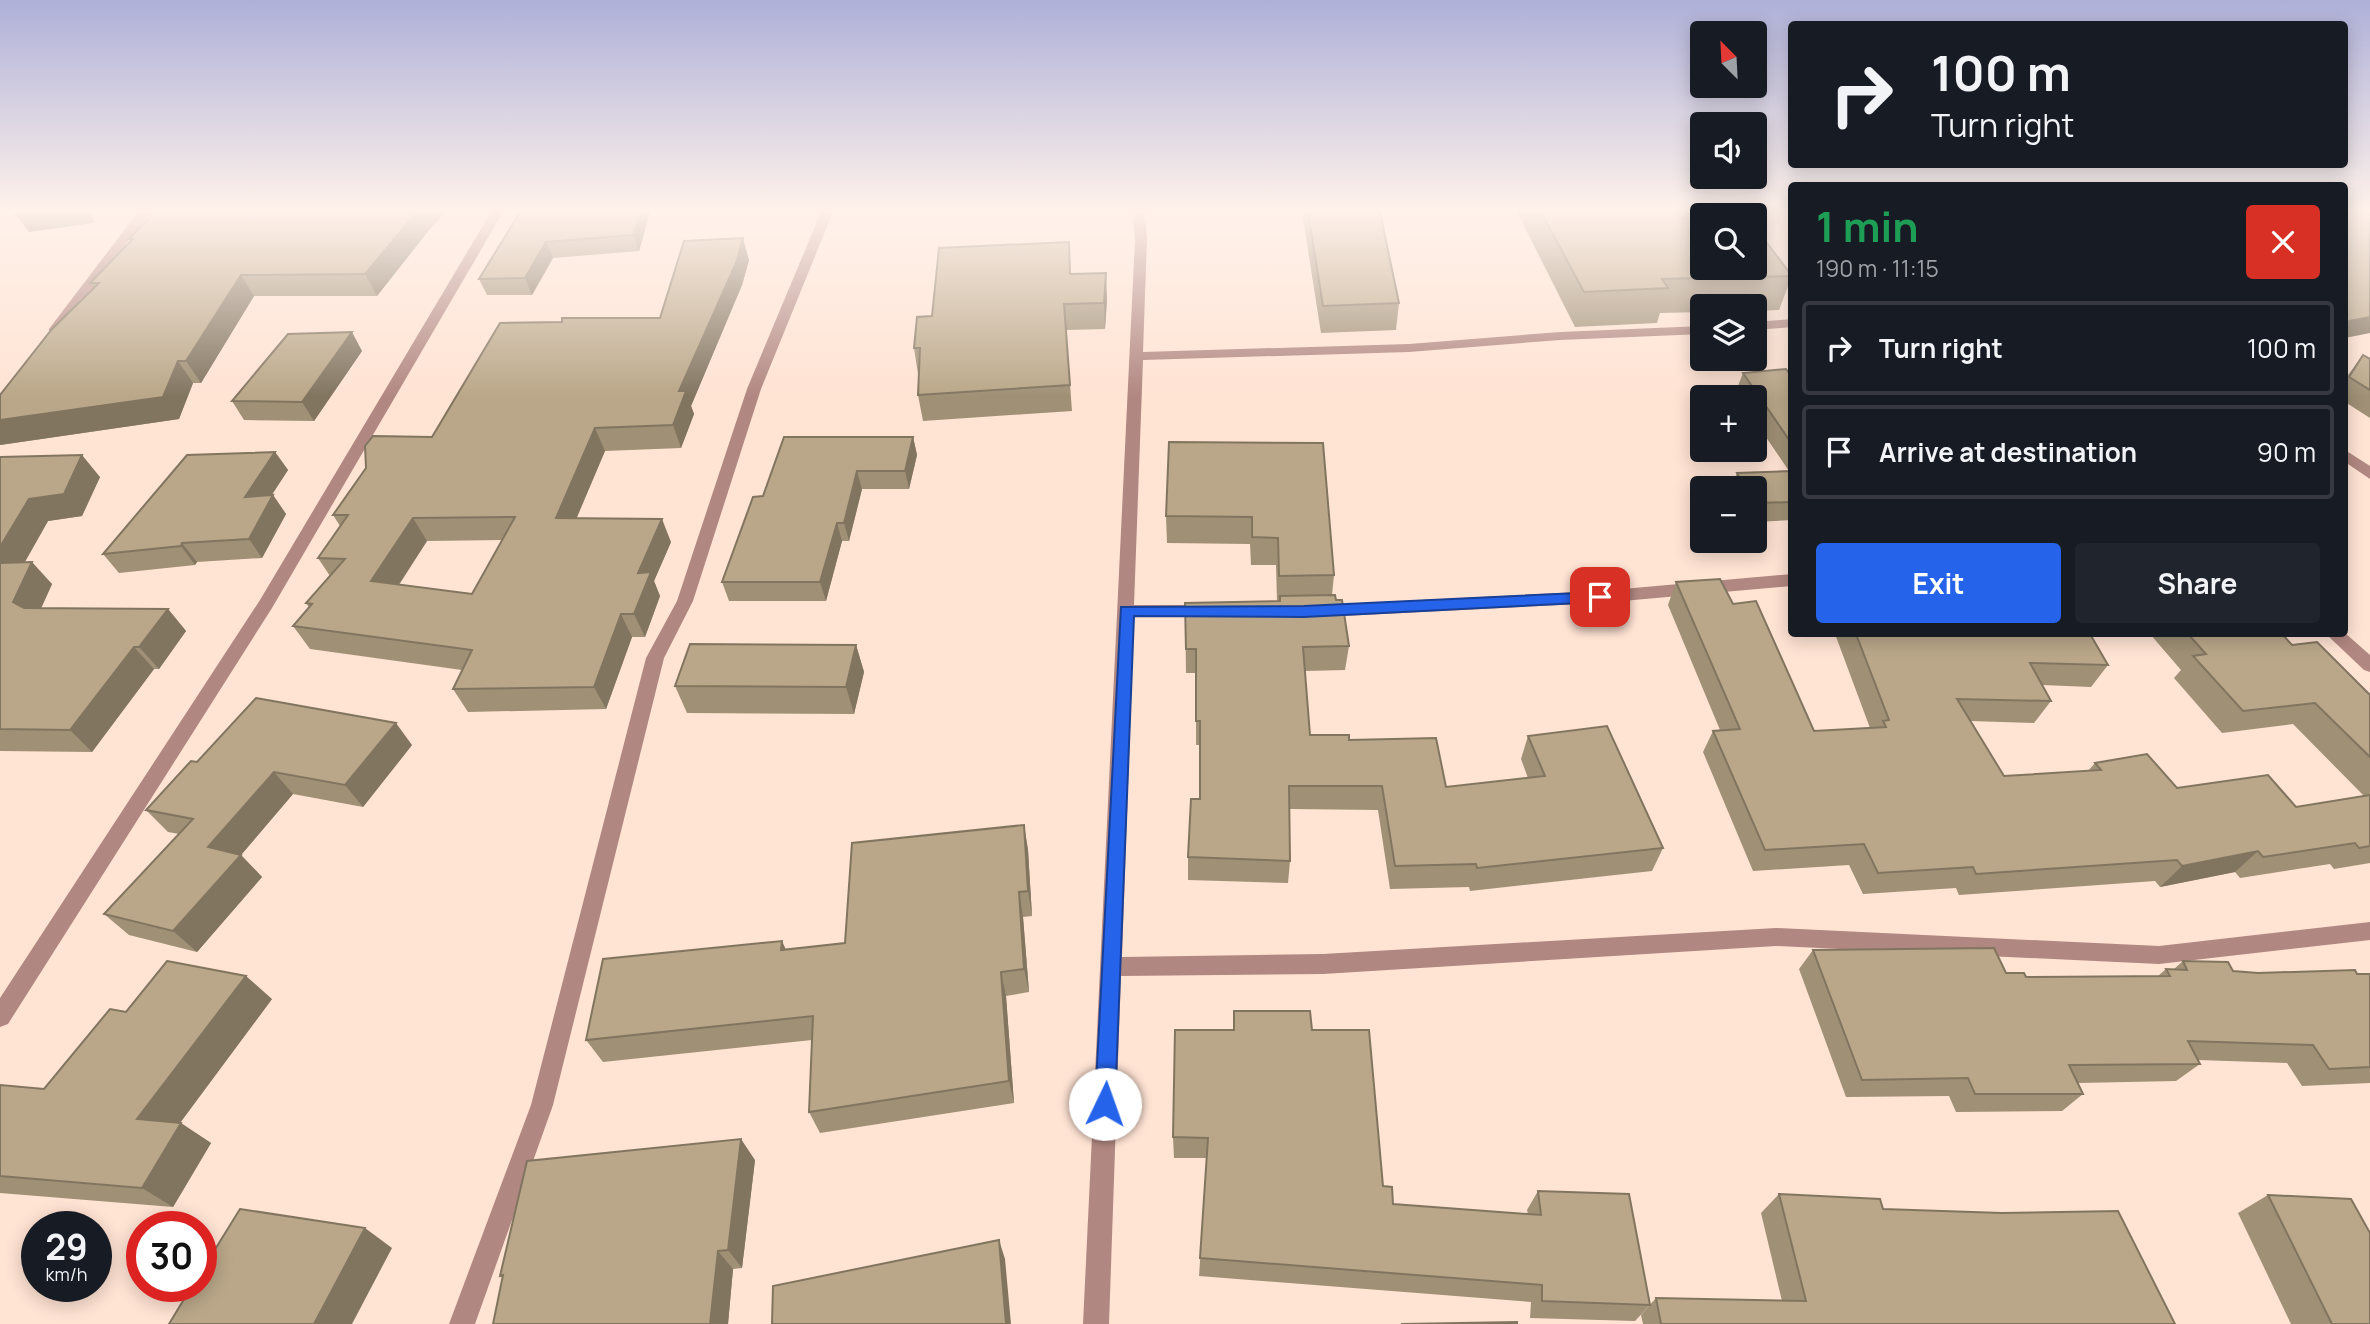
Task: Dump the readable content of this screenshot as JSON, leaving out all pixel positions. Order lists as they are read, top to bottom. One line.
{"north":"top left","page":{"map_buttons":["+","−"],"turn":["100 m","Turn right"],"heading":["1 min","190 m · 11:15"],"list":[{"name":"Turn right","value":"100 m"},{"name":"Arrive at destination","value":"90 m"}],"buttons":["Exit","Share"],"speed":"29 km/h","limit":"30"}}
